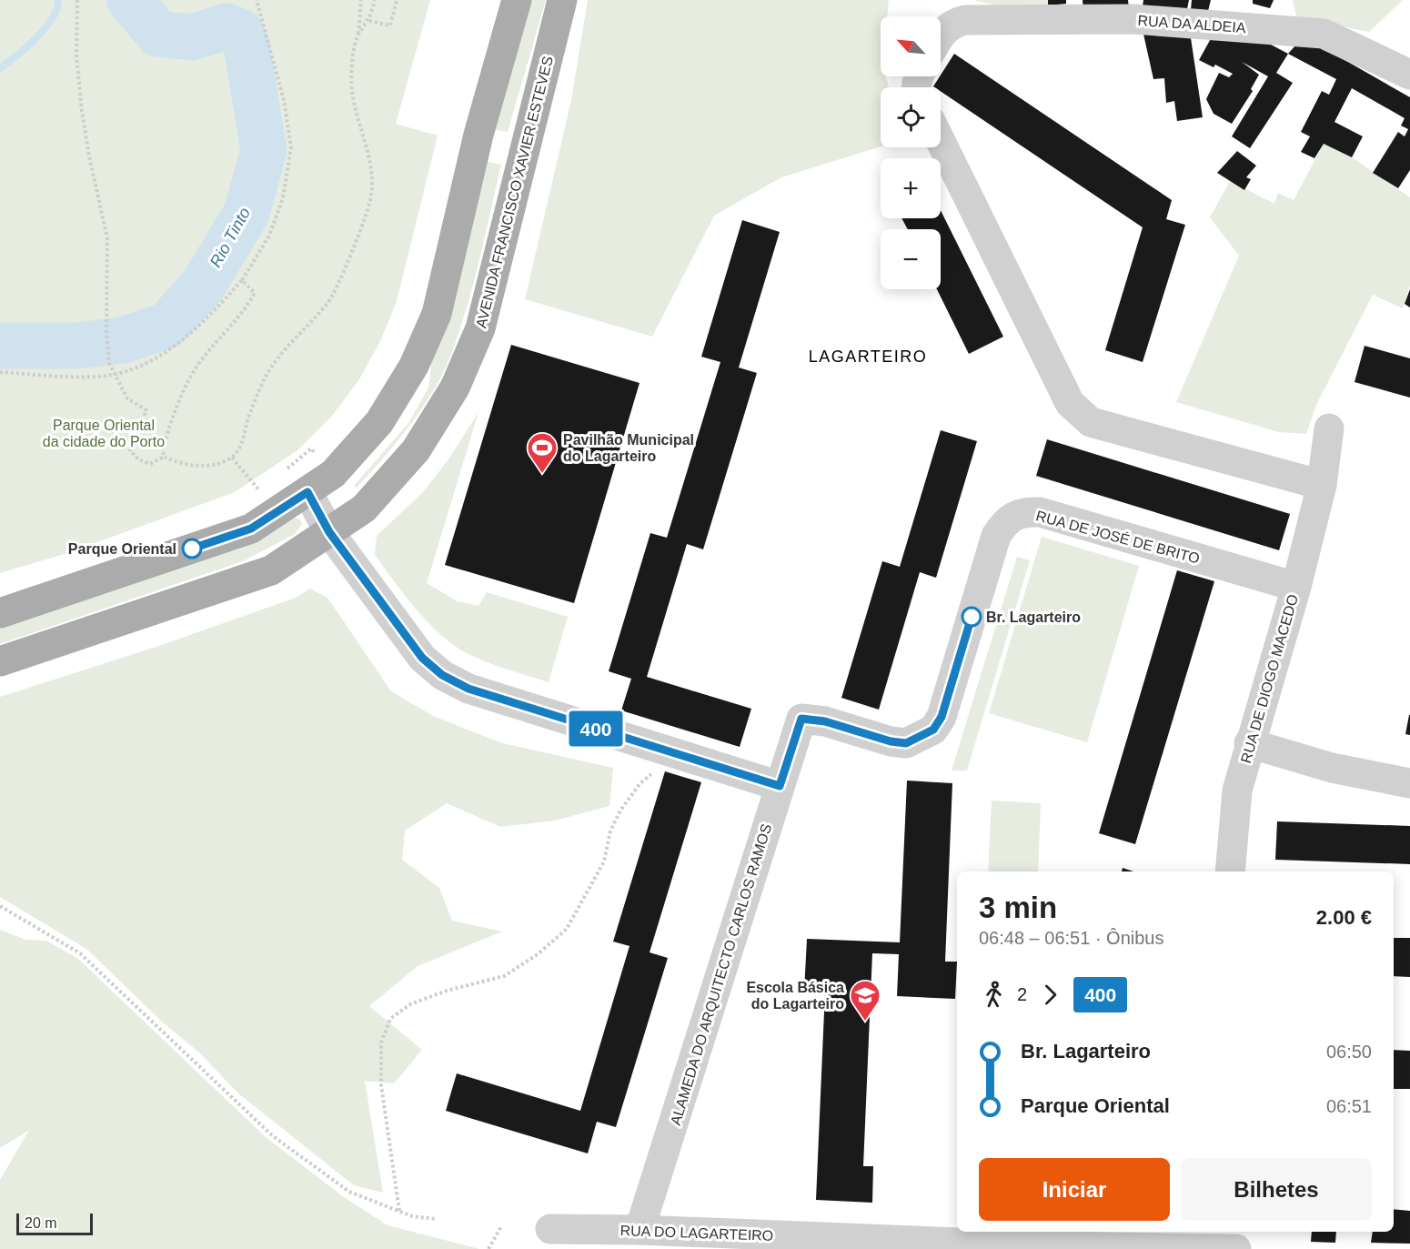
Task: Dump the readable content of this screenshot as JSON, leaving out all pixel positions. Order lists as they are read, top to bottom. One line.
{"streets":{"main road":["AVENIDA FRANCISCO XAVIER ESTEVES"],"street":["RUA DA ALDEIA","RUA DE JOSÉ DE BRITO","RUA DE DIOGO MACEDO","ALAMEDA DO ARQUITECTO CARLOS RAMOS","RUA DO LAGARTEIRO"]},"crossings":[["RUA DE JOSÉ DE BRITO","RUA DE DIOGO MACEDO"],["RUA DE JOSÉ DE BRITO","ALAMEDA DO ARQUITECTO CARLOS RAMOS"],["ALAMEDA DO ARQUITECTO CARLOS RAMOS","RUA DO LAGARTEIRO"]],"districts":["LAGARTEIRO"],"water":["Rio Tinto"],"parks":["Parque Oriental da cidade do Porto"],"places":{"sports":["Pavilhão Municipal do Lagarteiro"],"other":["Parque Oriental","Br. Lagarteiro"],"school or university":["Escola Básica do Lagarteiro"]},"lines":["bus line 400"],"scale_bar":"20 m","north":"top left","page":{"on_map":"400","map_buttons":["+","−"],"heading":["3 min","06:48 – 06:51 · Ônibus","2.00 €"],"legs":["2","400"],"list":[{"name":"Br. Lagarteiro","value":"06:50"},{"name":"Parque Oriental","value":"06:51"}],"buttons":["Iniciar","Bilhetes"],"scale":"20 m"}}
